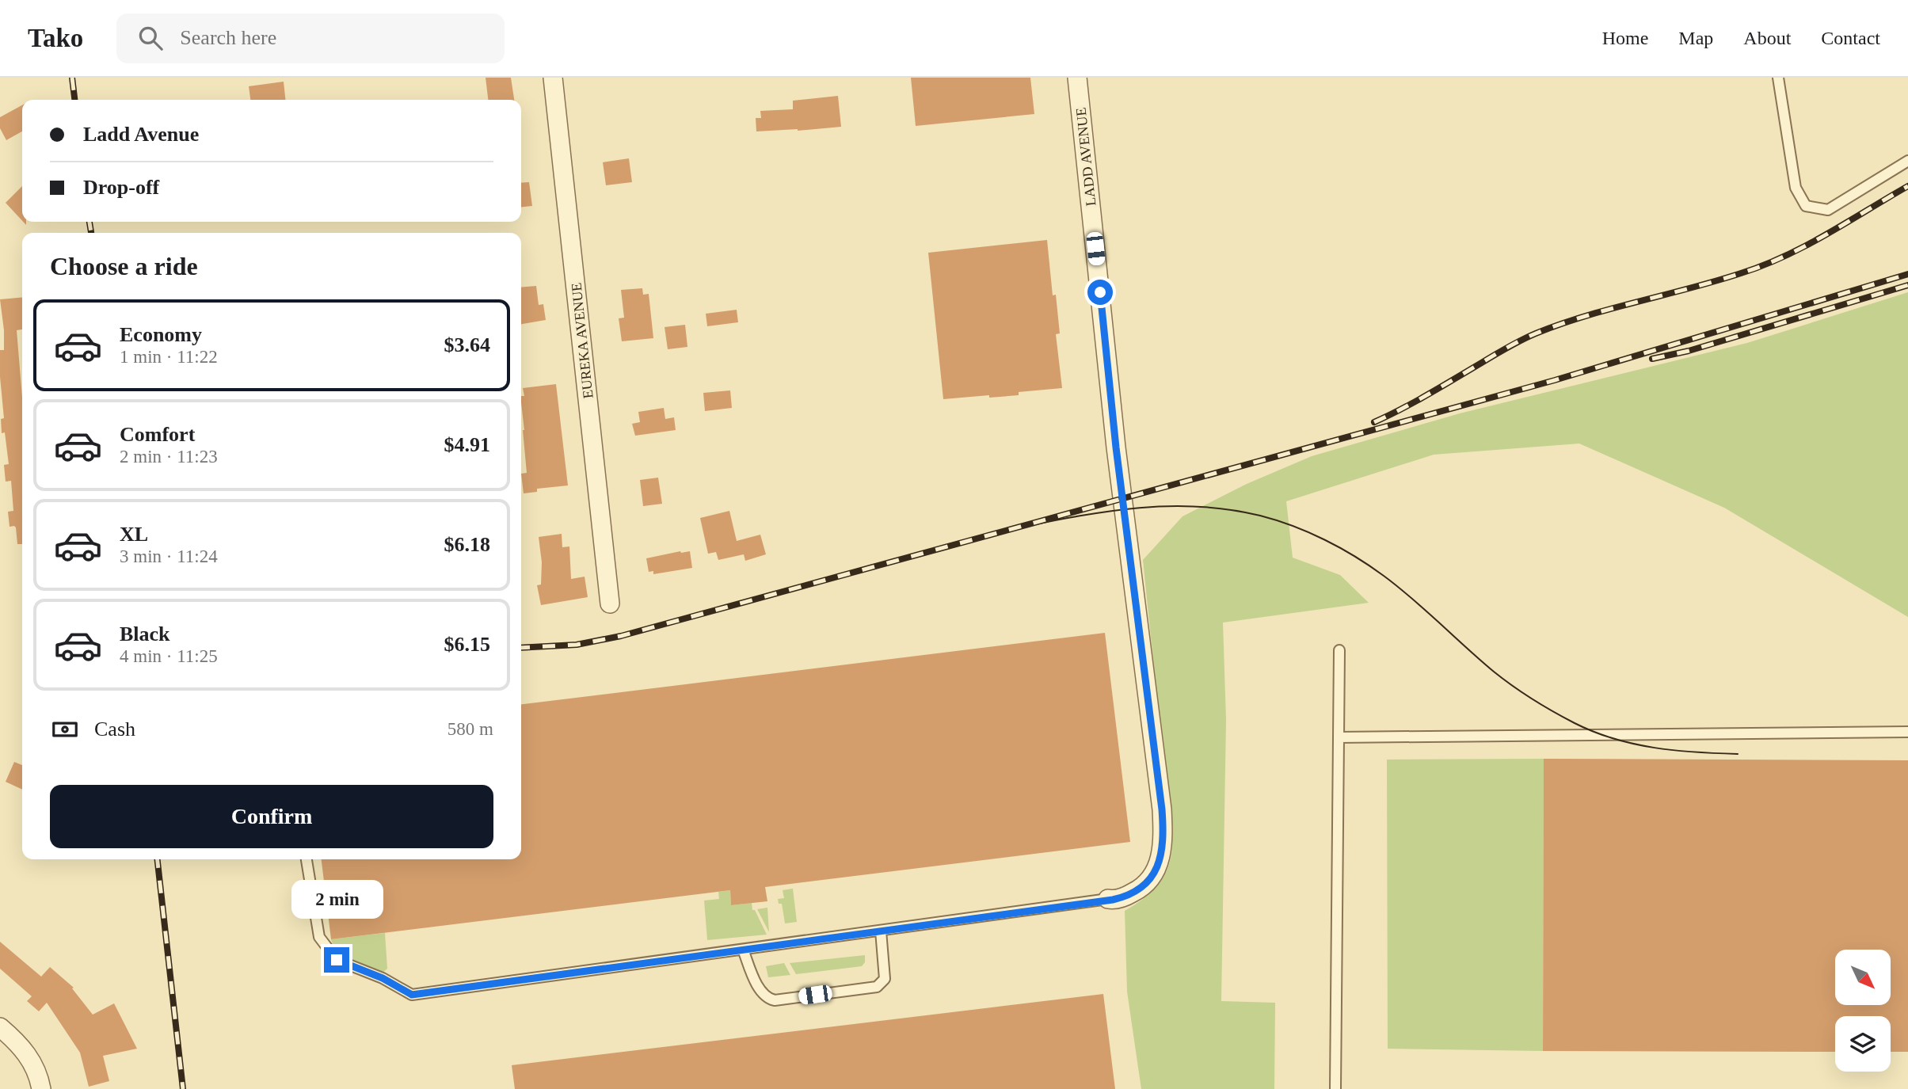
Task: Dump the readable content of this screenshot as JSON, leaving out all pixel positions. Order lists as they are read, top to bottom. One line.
{"streets":{"street":["LADD AVENUE","EUREKA AVENUE"]},"north":"bottom right","page":{"header":"Tako","search":"Search here","nav":["Home","Map","About","Contact"],"banner":["Ladd Avenue","Drop-off"],"heading":"Choose a ride","list":[{"name":"Economy","note":"1 min · 11:22","value":"$3.64"},{"name":"Comfort","note":"2 min · 11:23","value":"$4.91"},{"name":"XL","note":"3 min · 11:24","value":"$6.18"},{"name":"Black","note":"4 min · 11:25","value":"$6.15"}],"pay":["Cash","580 m"],"buttons":"Confirm","bubble":"2 min"}}
